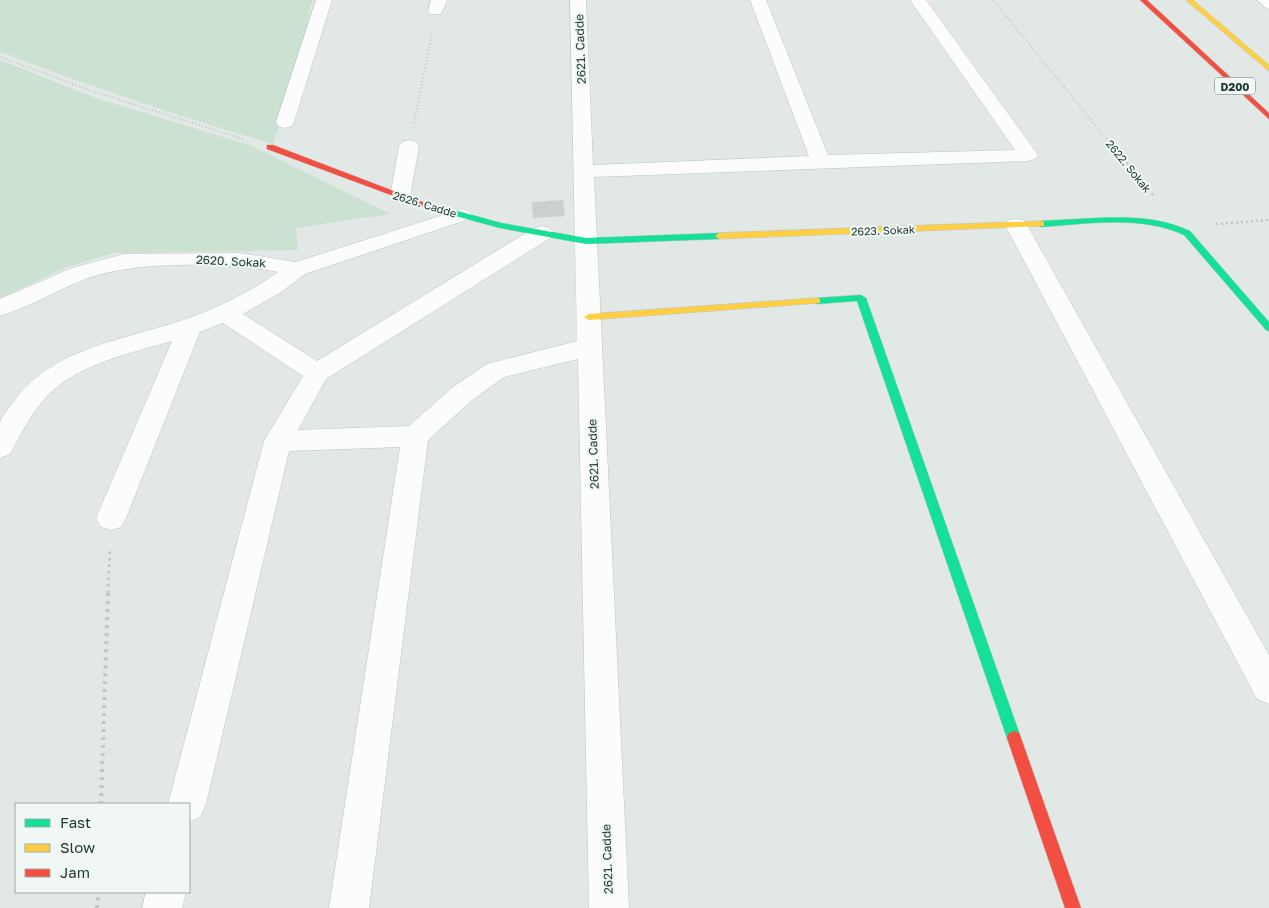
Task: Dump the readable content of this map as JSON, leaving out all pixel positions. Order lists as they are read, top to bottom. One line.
{"streets":{"main road":["D200","2626. Cadde","2623. Sokak"],"street":["2621. Cadde","2620. Sokak"],"path":["2622. Sokak"]},"crossings":[["2621. Cadde","2626. Cadde"],["2621. Cadde","2623. Sokak"],["2622. Sokak","2623. Sokak"],["2626. Cadde","2623. Sokak"],["2626. Cadde","2620. Sokak"]],"legend":["Fast","Slow","Jam"]}
